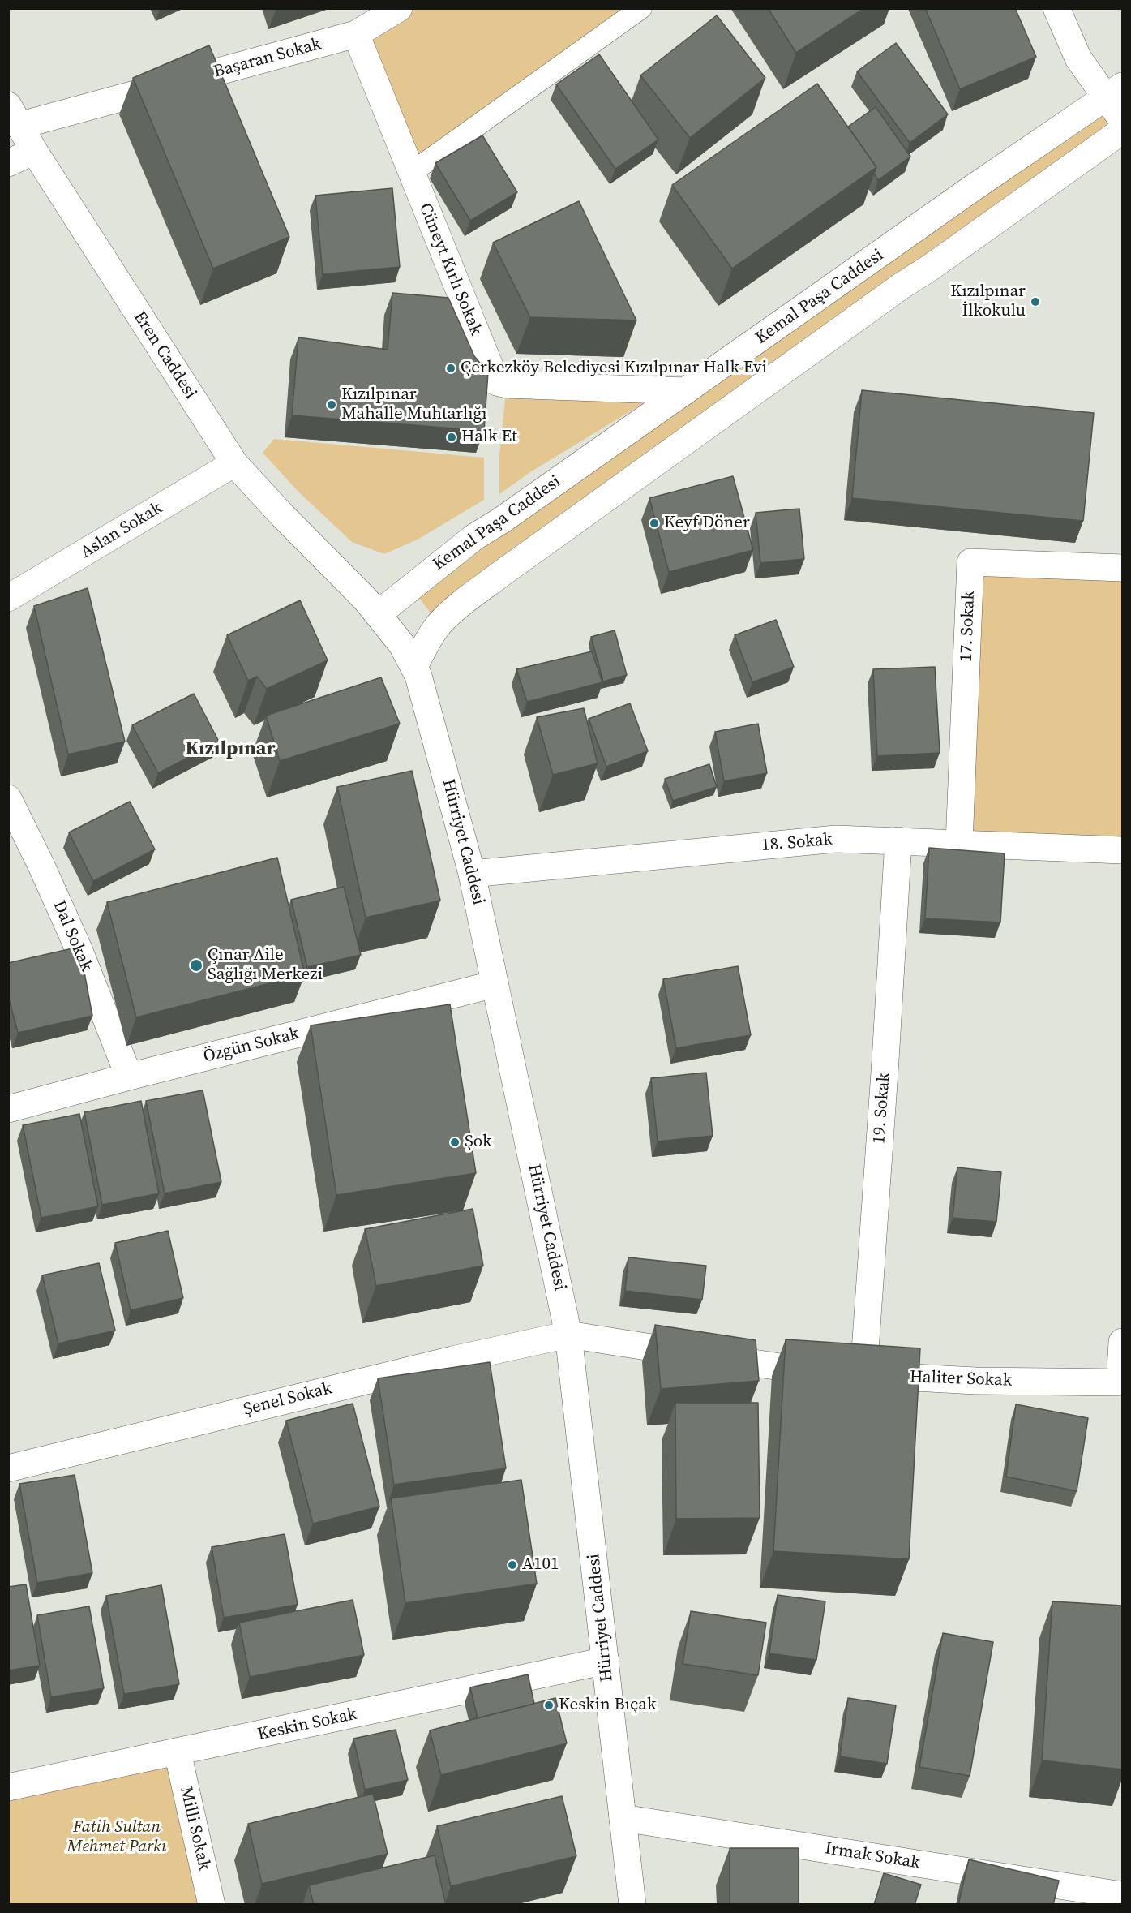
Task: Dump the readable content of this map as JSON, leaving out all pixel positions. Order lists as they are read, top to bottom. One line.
{"streets":{"street":["Başaran Sokak","Cüneyt Kırlı Sokak","Kemal Paşa Caddesi","Eren Caddesi","Aslan Sokak","17. Sokak","Hürriyet Caddesi","18. Sokak","Dal Sokak","Özgün Sokak","19. Sokak","Haliter Sokak","Şenel Sokak","Keskin Sokak","Milli Sokak","Irmak Sokak"]},"crossings":[["Başaran Sokak","Cüneyt Kırlı Sokak"],["Başaran Sokak","Eren Caddesi"],["Cüneyt Kırlı Sokak","Kemal Paşa Caddesi"],["Kemal Paşa Caddesi","Hürriyet Caddesi"],["Eren Caddesi","Aslan Sokak"],["Eren Caddesi","Hürriyet Caddesi"],["17. Sokak","18. Sokak"],["Hürriyet Caddesi","18. Sokak"],["Hürriyet Caddesi","Özgün Sokak"],["Hürriyet Caddesi","Haliter Sokak"],["Hürriyet Caddesi","Şenel Sokak"],["Hürriyet Caddesi","Keskin Sokak"],["Hürriyet Caddesi","Irmak Sokak"],["18. Sokak","19. Sokak"],["Dal Sokak","Özgün Sokak"],["19. Sokak","Haliter Sokak"],["Haliter Sokak","Şenel Sokak"],["Keskin Sokak","Milli Sokak"]],"districts":["Kızılpınar"],"parks":["Fatih Sultan Mehmet Parkı"],"places":["Kızılpınar İlkokulu","Çerkezköy Belediyesi Kızılpınar Halk Evi","Kızılpınar Mahalle Muhtarlığı","Halk Et","Keyf Döner","Çınar Aile Sağlığı Merkezi","Şok","A101","Keskin Bıçak"]}
